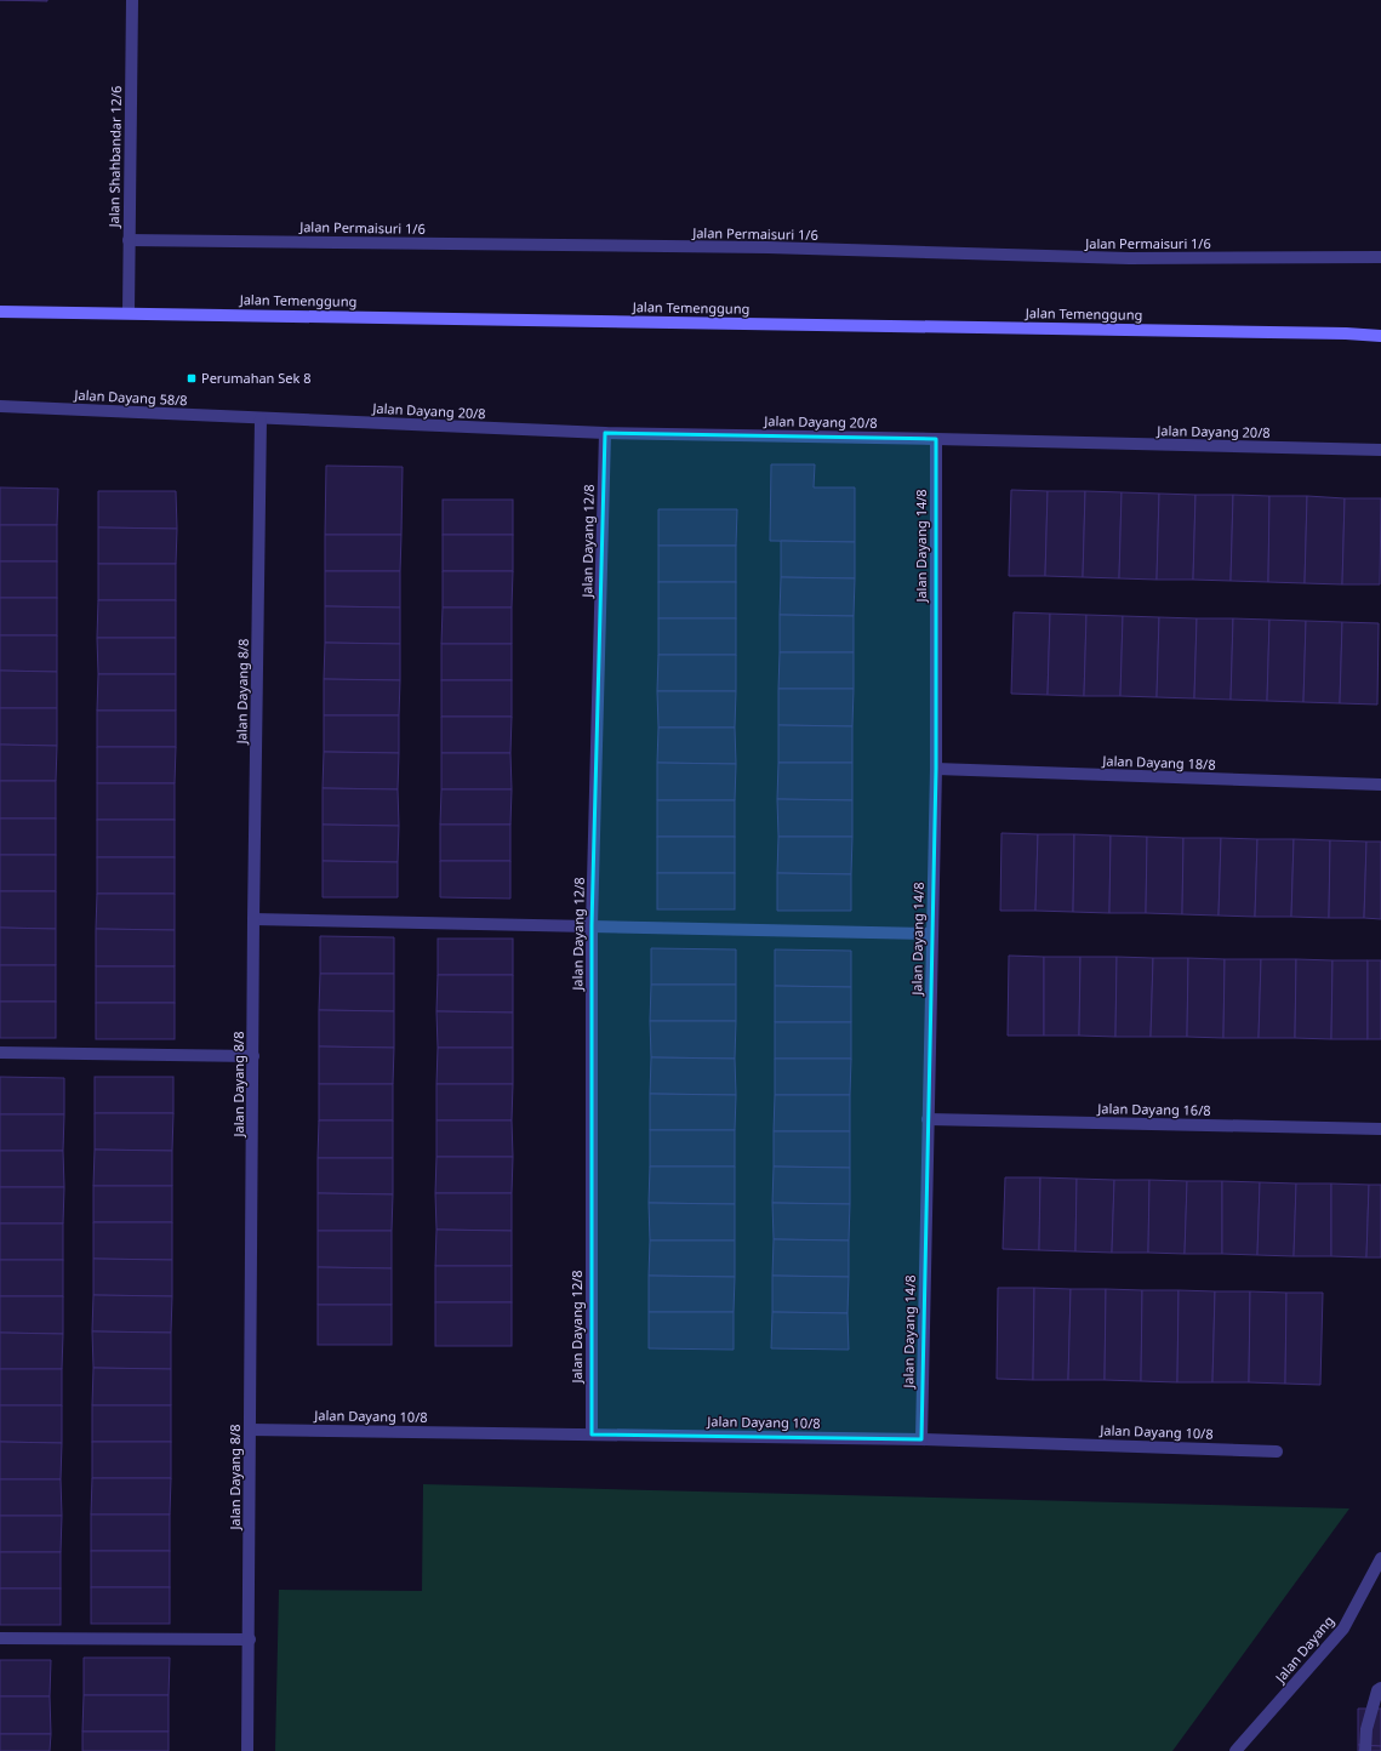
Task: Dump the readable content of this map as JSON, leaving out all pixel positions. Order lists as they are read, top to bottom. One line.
{"streets":{"street":["Jalan Shahbandar 12/6","Jalan Permaisuri 1/6","Jalan Temenggung","Jalan Dayang 58/8","Jalan Dayang 20/8","Jalan Dayang 12/8","Jalan Dayang 14/8","Jalan Dayang 8/8","Jalan Dayang 18/8","Jalan Dayang 16/8","Jalan Dayang 10/8","Jalan Dayang"]},"crossings":[["Jalan Shahbandar 12/6","Jalan Permaisuri 1/6"],["Jalan Shahbandar 12/6","Jalan Temenggung"],["Jalan Dayang 58/8","Jalan Dayang 20/8"],["Jalan Dayang 58/8","Jalan Dayang 8/8"],["Jalan Dayang 20/8","Jalan Dayang 12/8"],["Jalan Dayang 20/8","Jalan Dayang 14/8"],["Jalan Dayang 20/8","Jalan Dayang 8/8"],["Jalan Dayang 12/8","Jalan Dayang 10/8"],["Jalan Dayang 14/8","Jalan Dayang 18/8"],["Jalan Dayang 14/8","Jalan Dayang 16/8"],["Jalan Dayang 14/8","Jalan Dayang 10/8"],["Jalan Dayang 8/8","Jalan Dayang 10/8"]],"places":{"transit":["Perumahan Sek 8"]}}
